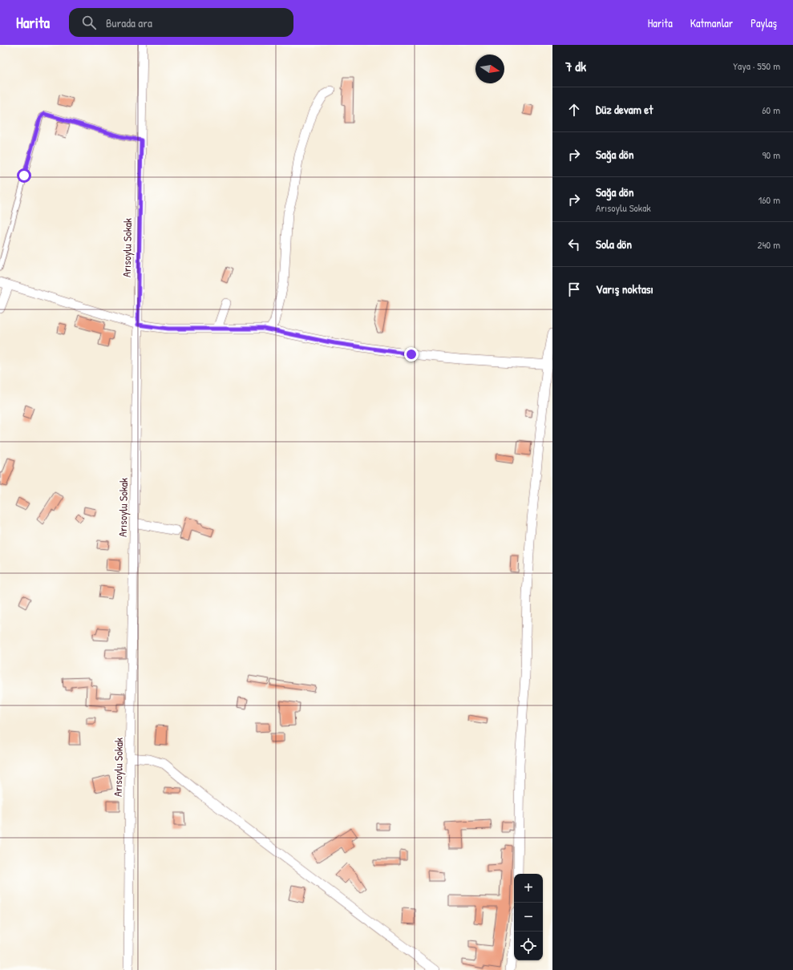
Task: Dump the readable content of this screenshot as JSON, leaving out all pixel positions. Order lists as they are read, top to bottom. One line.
{"streets":{"street":["Arısoylu Sokak"]},"north":"right","page":{"header":"Harita","search":"Burada ara","nav":["Harita","Katmanlar","Paylaş"],"heading":["7 dk","Yaya · 550 m"],"list":[["Düz devam et","60 m"],["Sağa dön","90 m"],["Sağa dön","Arısoylu Sokak","160 m"],["Sola dön","240 m"],"Varış noktası"],"map_buttons":["+","−"]}}
